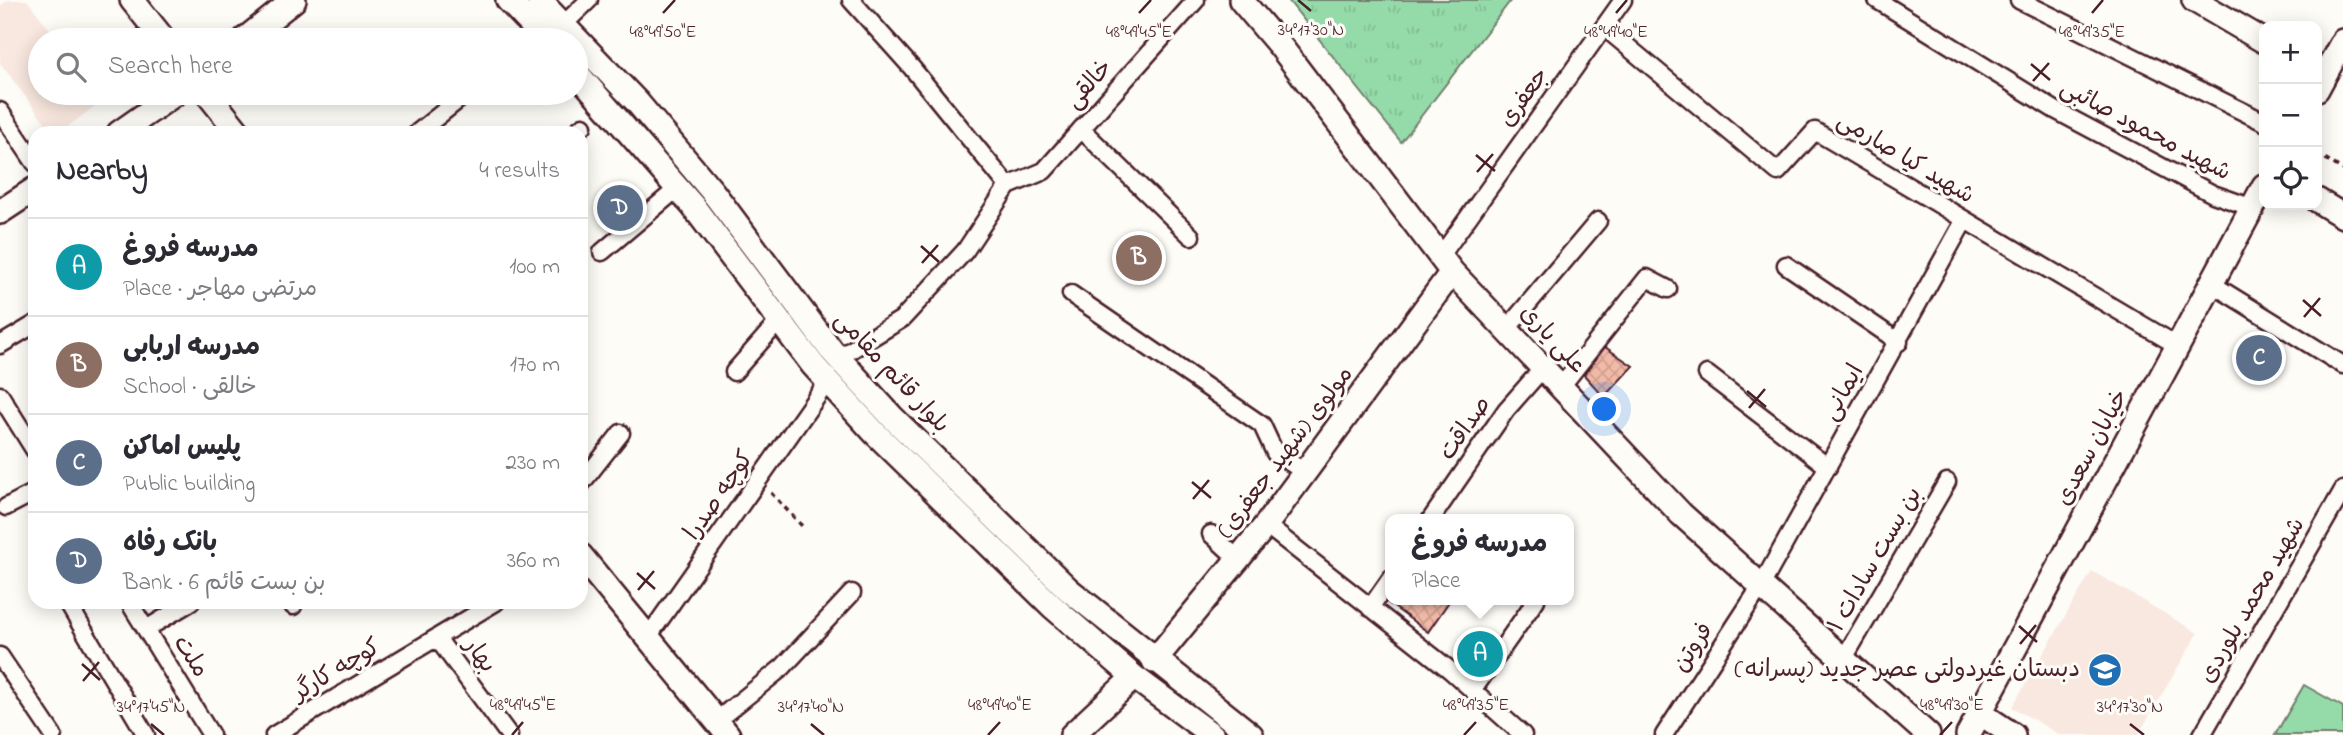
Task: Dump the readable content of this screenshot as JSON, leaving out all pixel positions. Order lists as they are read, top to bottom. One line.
{"streets":{"main road":["علی یاری","بلوار قائم مقامی","خیابان سعدی","مولوی (شهید جعفری)"],"street":["خالقی","جعفری","شهید محمود صائبی","شهید کیا صارمی","ایمانی","صداقت","کوچه صدرا","بن بست سادات ۱","شهید محمد بلوردی","فروتن","بهار","ملت","کوچه کارگر"]},"crossings":[["جعفری","شهید کیا صارمی"],["جعفری","علی یاری"],["جعفری","مولوی (شهید جعفری)"],["شهید محمود صائبی","خیابان سعدی"],["شهید کیا صارمی","ایمانی"],["شهید کیا صارمی","خیابان سعدی"],["علی یاری","ایمانی"],["علی یاری","صداقت"],["علی یاری","مولوی (شهید جعفری)"],["علی یاری","بن بست سادات ۱"],["علی یاری","فروتن"],["بلوار قائم مقامی","مولوی (شهید جعفری)"],["بلوار قائم مقامی","کوچه صدرا"],["ایمانی","فروتن"],["بهار","کوچه کارگر"]],"places":{"school or university":["دبستان غیردولتی عصر جدید (پسرانه)"]},"page":{"map_buttons":["+","−"],"search":"Search here","heading":["Nearby","4 results"],"pins":["D","B","C","A"],"list":[{"mark":"A","name":"مدرسه فروغ","note":"Place · مرتضی مهاجر","value":"100 m"},{"mark":"B","name":"مدرسه اربابی","note":"School · خالقی","value":"170 m"},{"mark":"C","name":"پلیس اماکن","note":"Public building","value":"230 m"},{"mark":"D","name":"بانک رفاه","note":"Bank · بن بست قائم 6","value":"360 m"}],"popup":["مدرسه فروغ","Place"]},"coordinates":["34°17'30\"N","48°49'50\"E","48°49'35\"E","48°49'45\"E","48°49'40\"E","48°49'30\"E","34°17'45\"N","34°17'40\"N"]}
